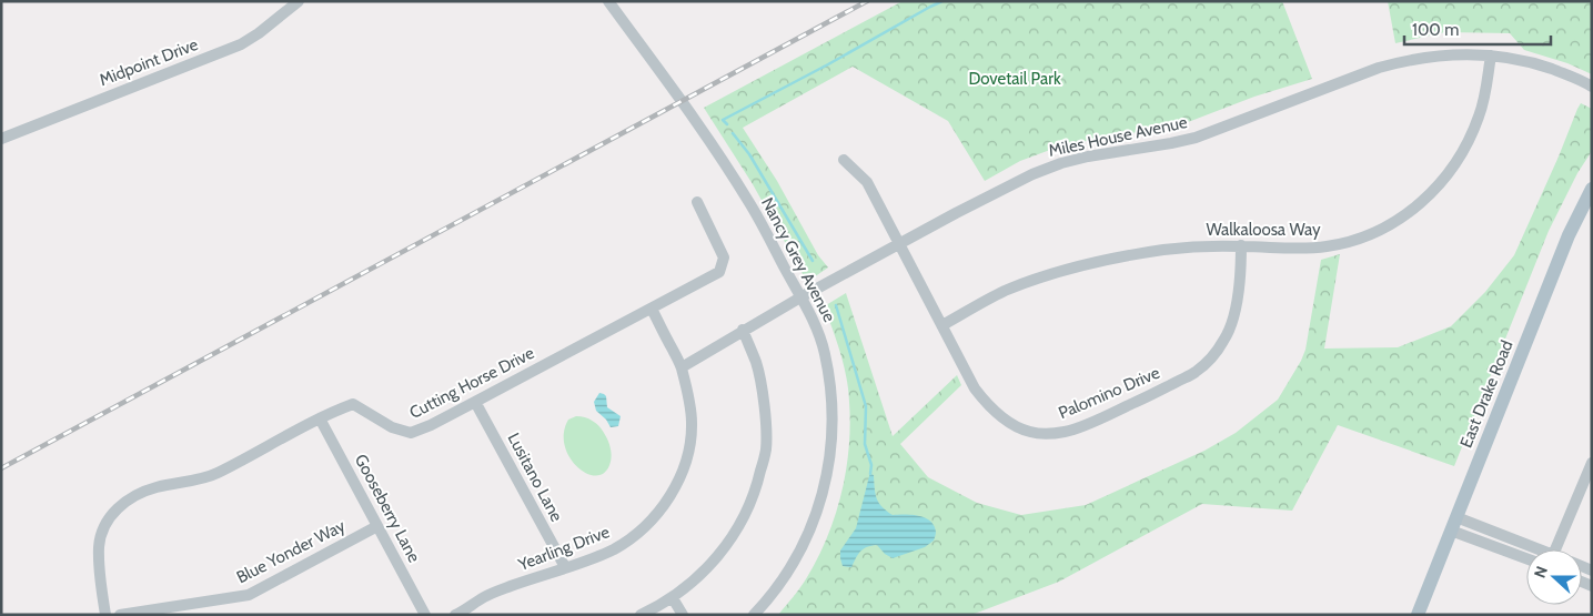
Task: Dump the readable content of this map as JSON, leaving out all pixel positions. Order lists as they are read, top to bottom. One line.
{"streets":{"main road":["East Drake Road"],"street":["Midpoint Drive","Miles House Avenue","Walkaloosa Way","Nancy Grey Avenue","Cutting Horse Drive","Palomino Drive","Lusitano Lane","Gooseberry Lane","Yearling Drive","Blue Yonder Way"]},"crossings":[["Miles House Avenue","Walkaloosa Way"],["Miles House Avenue","Nancy Grey Avenue"],["Miles House Avenue","Palomino Drive"],["Miles House Avenue","Yearling Drive"],["Walkaloosa Way","Palomino Drive"],["Cutting Horse Drive","Lusitano Lane"],["Cutting Horse Drive","Gooseberry Lane"],["Cutting Horse Drive","Yearling Drive"],["Lusitano Lane","Yearling Drive"],["Gooseberry Lane","Blue Yonder Way"]],"parks":["Dovetail Park"],"scale_bar":"100 m","north":"left"}
